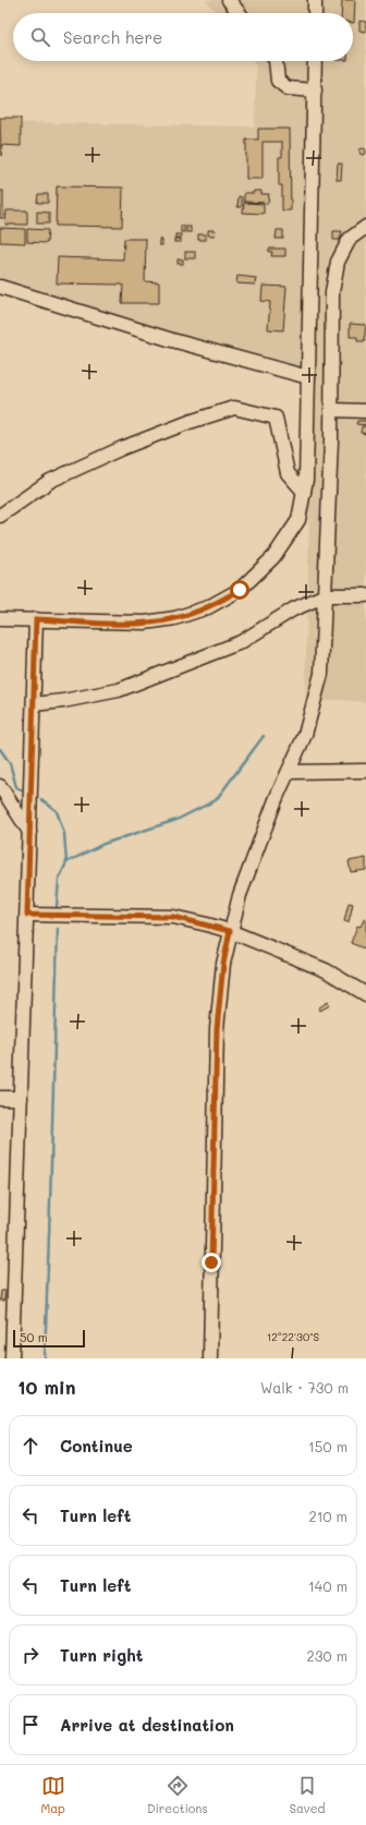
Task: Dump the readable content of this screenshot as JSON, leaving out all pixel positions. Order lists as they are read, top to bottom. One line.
{"scale_bar":"50 m","page":{"search":"Search here","scale":"50 m","heading":["10 min","Walk · 730 m"],"list":[["Continue","150 m"],["Turn left","210 m"],["Turn left","140 m"],["Turn right","230 m"],"Arrive at destination"],"nav":["Map","Directions","Saved"]},"coordinates":["12°22'30\"S"]}
